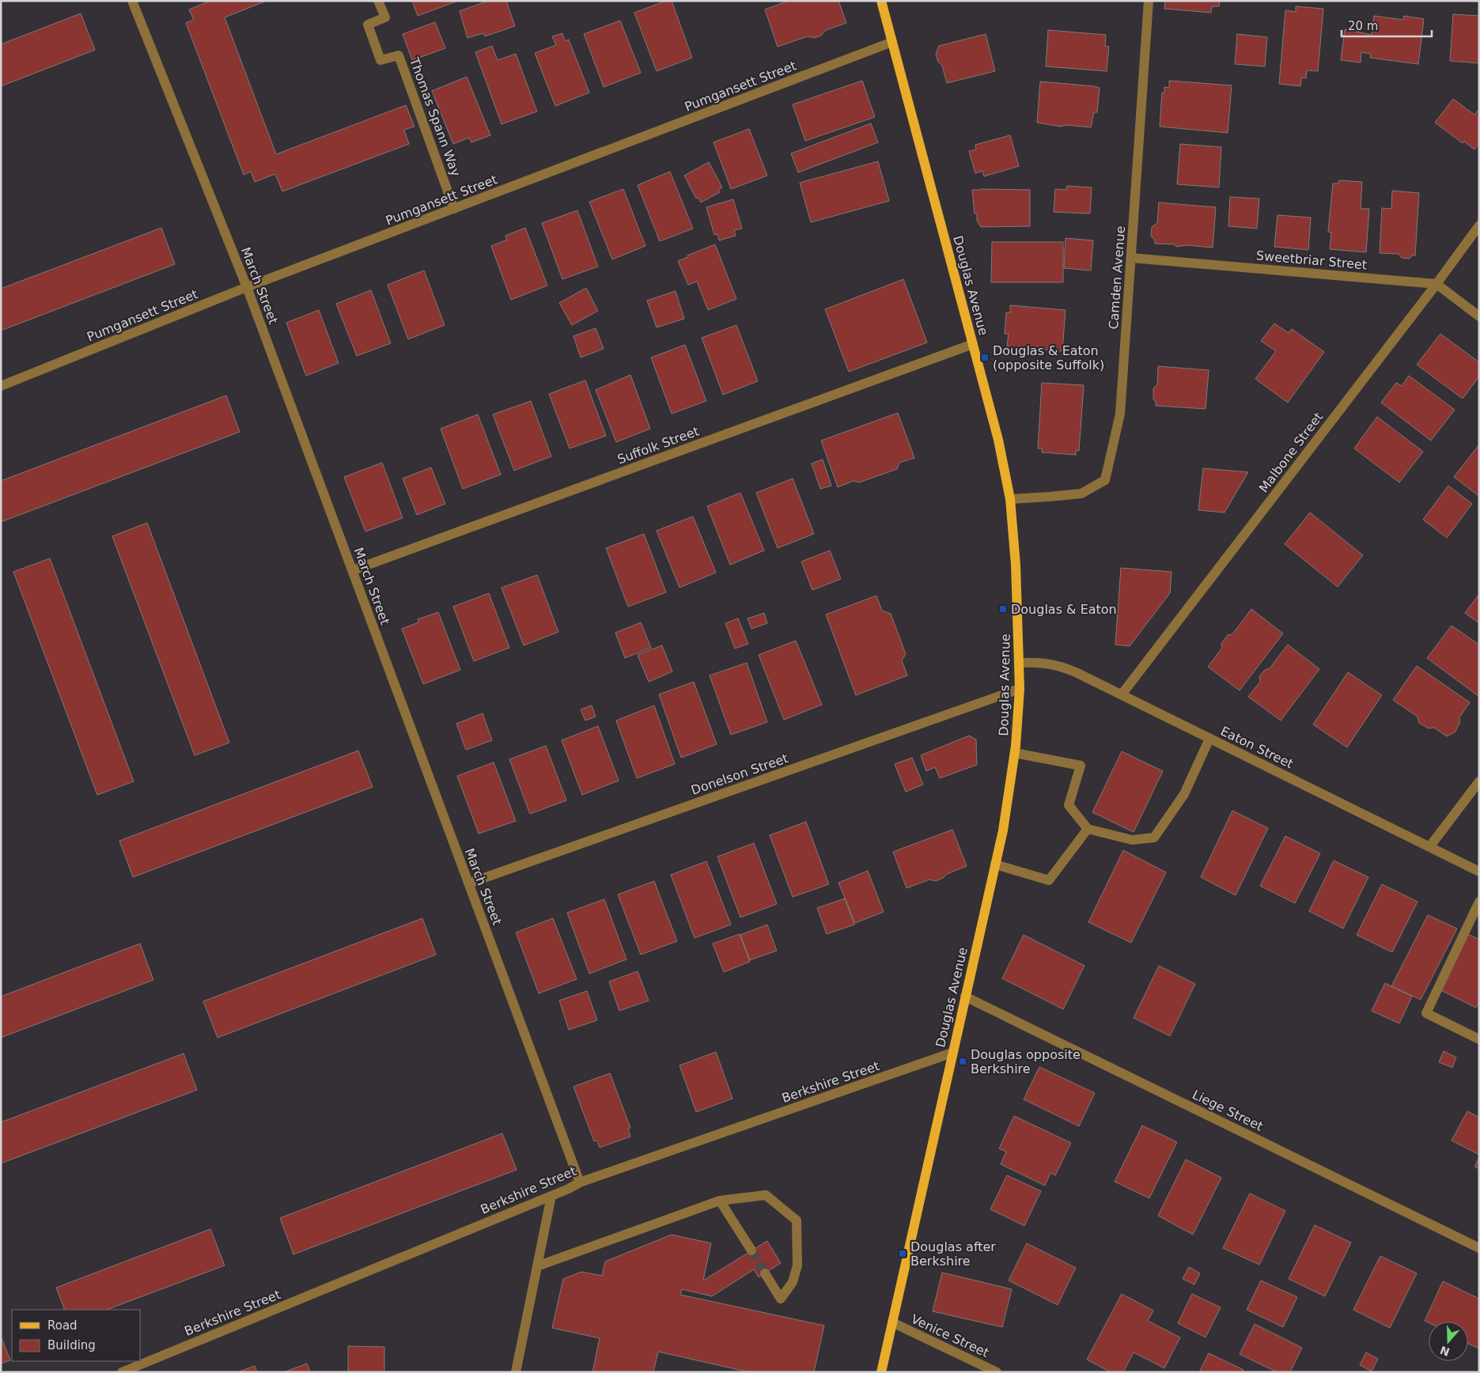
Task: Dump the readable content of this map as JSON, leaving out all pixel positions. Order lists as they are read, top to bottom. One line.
{"streets":{"main road":["Douglas Avenue"],"street":["Pumgansett Street","Thomas Spann Way","Sweetbriar Street","Camden Avenue","March Street","Suffolk Street","Malbone Street","Eaton Street","Donelson Street","Berkshire Street","Liege Street","Venice Street"]},"crossings":[["Pumgansett Street","Thomas Spann Way"],["Pumgansett Street","March Street"],["Pumgansett Street","Douglas Avenue"],["Sweetbriar Street","Camden Avenue"],["Sweetbriar Street","Malbone Street"],["Camden Avenue","Douglas Avenue"],["March Street","Suffolk Street"],["March Street","Donelson Street"],["March Street","Berkshire Street"],["Douglas Avenue","Suffolk Street"],["Douglas Avenue","Eaton Street"],["Douglas Avenue","Donelson Street"],["Douglas Avenue","Berkshire Street"],["Douglas Avenue","Liege Street"],["Douglas Avenue","Venice Street"],["Malbone Street","Eaton Street"]],"places":{"transit":["Douglas & Eaton (opposite Suffolk)","Douglas & Eaton","Douglas opposite Berkshire","Douglas after Berkshire"]},"legend":["Road","Building"],"scale_bar":"20 m","north":"bottom"}
